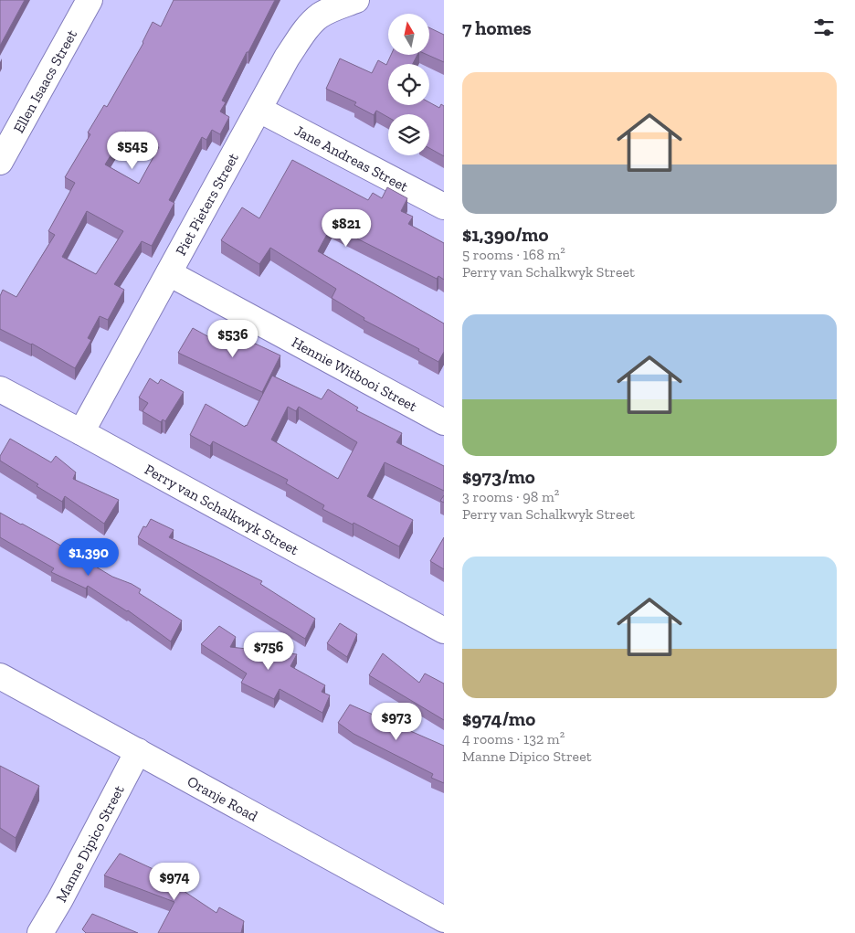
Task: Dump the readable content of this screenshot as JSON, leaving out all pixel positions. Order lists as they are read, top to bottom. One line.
{"streets":{"street":["Ellen Isaacs Street","Jane Andreas Street","Piet Pieters Street","Hennie Witbooi Street","Perry van Schalkwyk Street","Oranje Road","Manne Dipico Street"]},"crossings":[["Jane Andreas Street","Piet Pieters Street"],["Piet Pieters Street","Hennie Witbooi Street"],["Piet Pieters Street","Perry van Schalkwyk Street"],["Oranje Road","Manne Dipico Street"]],"north":"top","page":{"heading":"7 homes","list":[{"name":"$1,390/mo","note":"5 rooms · 168 m² · Perry van Schalkwyk Street"},{"name":"$973/mo","note":"3 rooms · 98 m² · Perry van Schalkwyk Street"},{"name":"$974/mo","note":"4 rooms · 132 m² · Manne Dipico Street"}],"price":["$545","$821","$536","$1,390","$756","$973","$974"]}}
